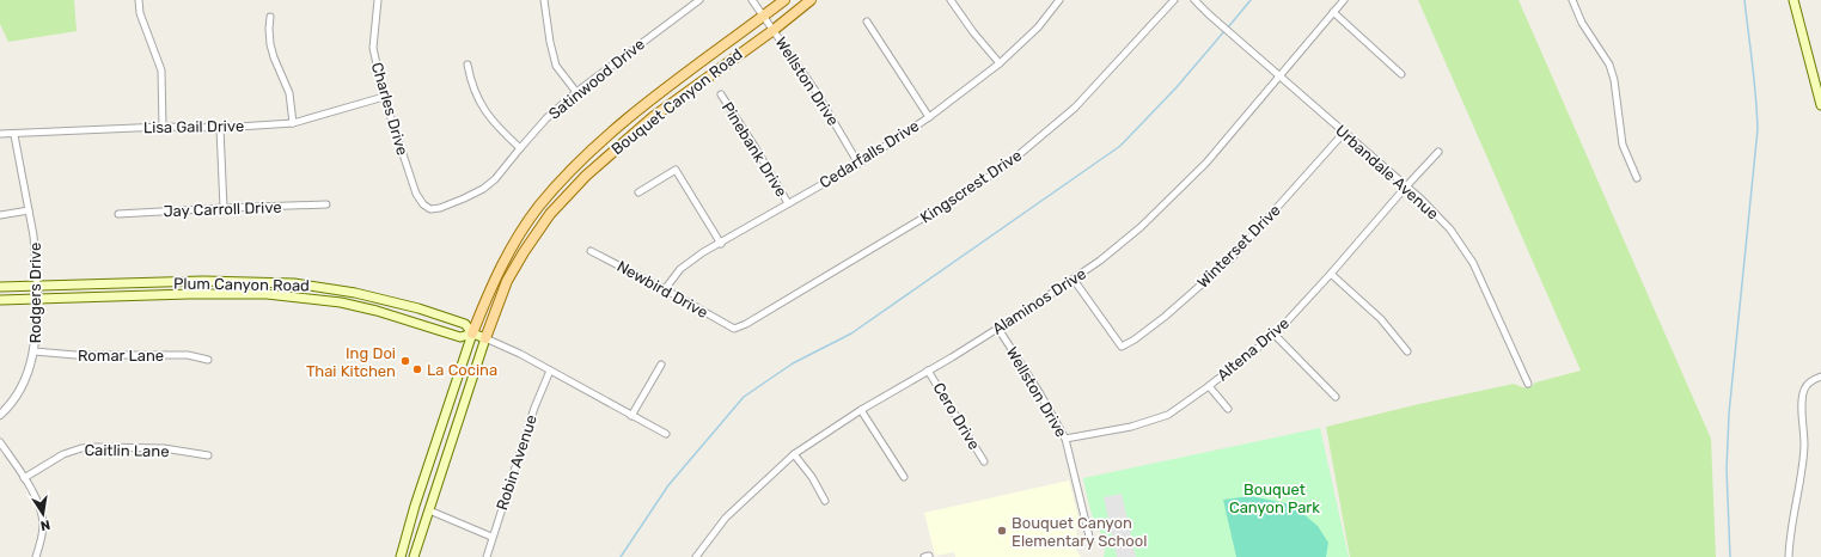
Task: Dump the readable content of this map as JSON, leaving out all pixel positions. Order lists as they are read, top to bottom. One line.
{"streets":{"main road":["Bouquet Canyon Road","Plum Canyon Road"],"street":["Satinwood Drive","Wellston Drive","Charles Drive","Lisa Gail Drive","Pinebank Drive","Cedarfalls Drive","Urbandale Avenue","Kingscrest Drive","Jay Carroll Drive","Winterset Drive","Newbird Drive","Rodgers Drive","Alaminos Drive","Altena Drive","Romar Lane","Cero Drive","Caitlin Lane","Robin Avenue"]},"crossings":[["Satinwood Drive","Charles Drive"],["Wellston Drive","Bouquet Canyon Road"],["Wellston Drive","Cedarfalls Drive"],["Wellston Drive","Alaminos Drive"],["Wellston Drive","Altena Drive"],["Bouquet Canyon Road","Plum Canyon Road"],["Charles Drive","Lisa Gail Drive"],["Lisa Gail Drive","Rodgers Drive"],["Pinebank Drive","Cedarfalls Drive"],["Cedarfalls Drive","Newbird Drive"],["Urbandale Avenue","Winterset Drive"],["Urbandale Avenue","Alaminos Drive"],["Urbandale Avenue","Altena Drive"],["Kingscrest Drive","Newbird Drive"],["Winterset Drive","Alaminos Drive"],["Plum Canyon Road","Rodgers Drive"],["Plum Canyon Road","Robin Avenue"],["Rodgers Drive","Romar Lane"],["Alaminos Drive","Cero Drive"]],"parks":["Bouquet Canyon Park"],"places":["Ing Doi Thai Kitchen","La Cocina","Bouquet Canyon Elementary School"],"north":"bottom"}
